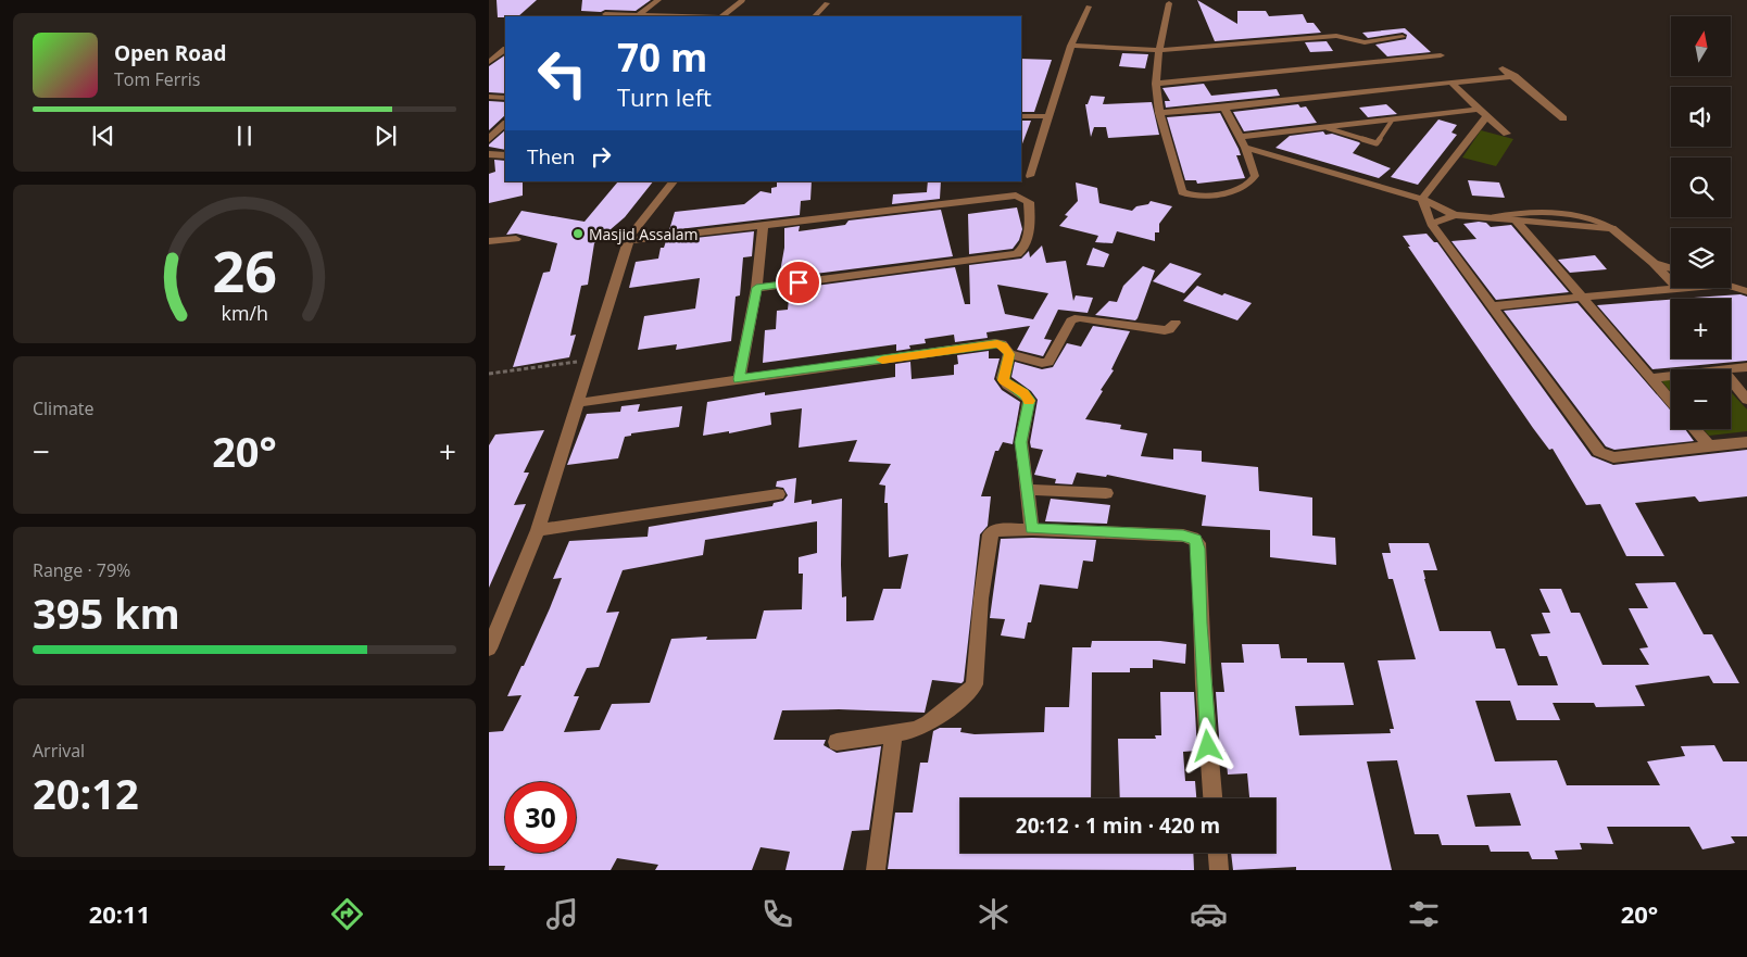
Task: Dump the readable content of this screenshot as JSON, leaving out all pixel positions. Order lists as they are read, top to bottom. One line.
{"places":["Masjid Assalam"],"north":"top","page":{"map_buttons":["+","−"],"turn":["70 m","Turn left"],"song":["Open Road","Tom Ferris"],"then":"Then","tile":["Climate",["Range · 79%","395 km"],["Arrival","20:12"]],"heat":["−","20°","+"],"limit":"30","trip":"20:12 · 1 min · 420 m","tabs":["20:11","20°"],"gauge":["26","km/h"]}}
